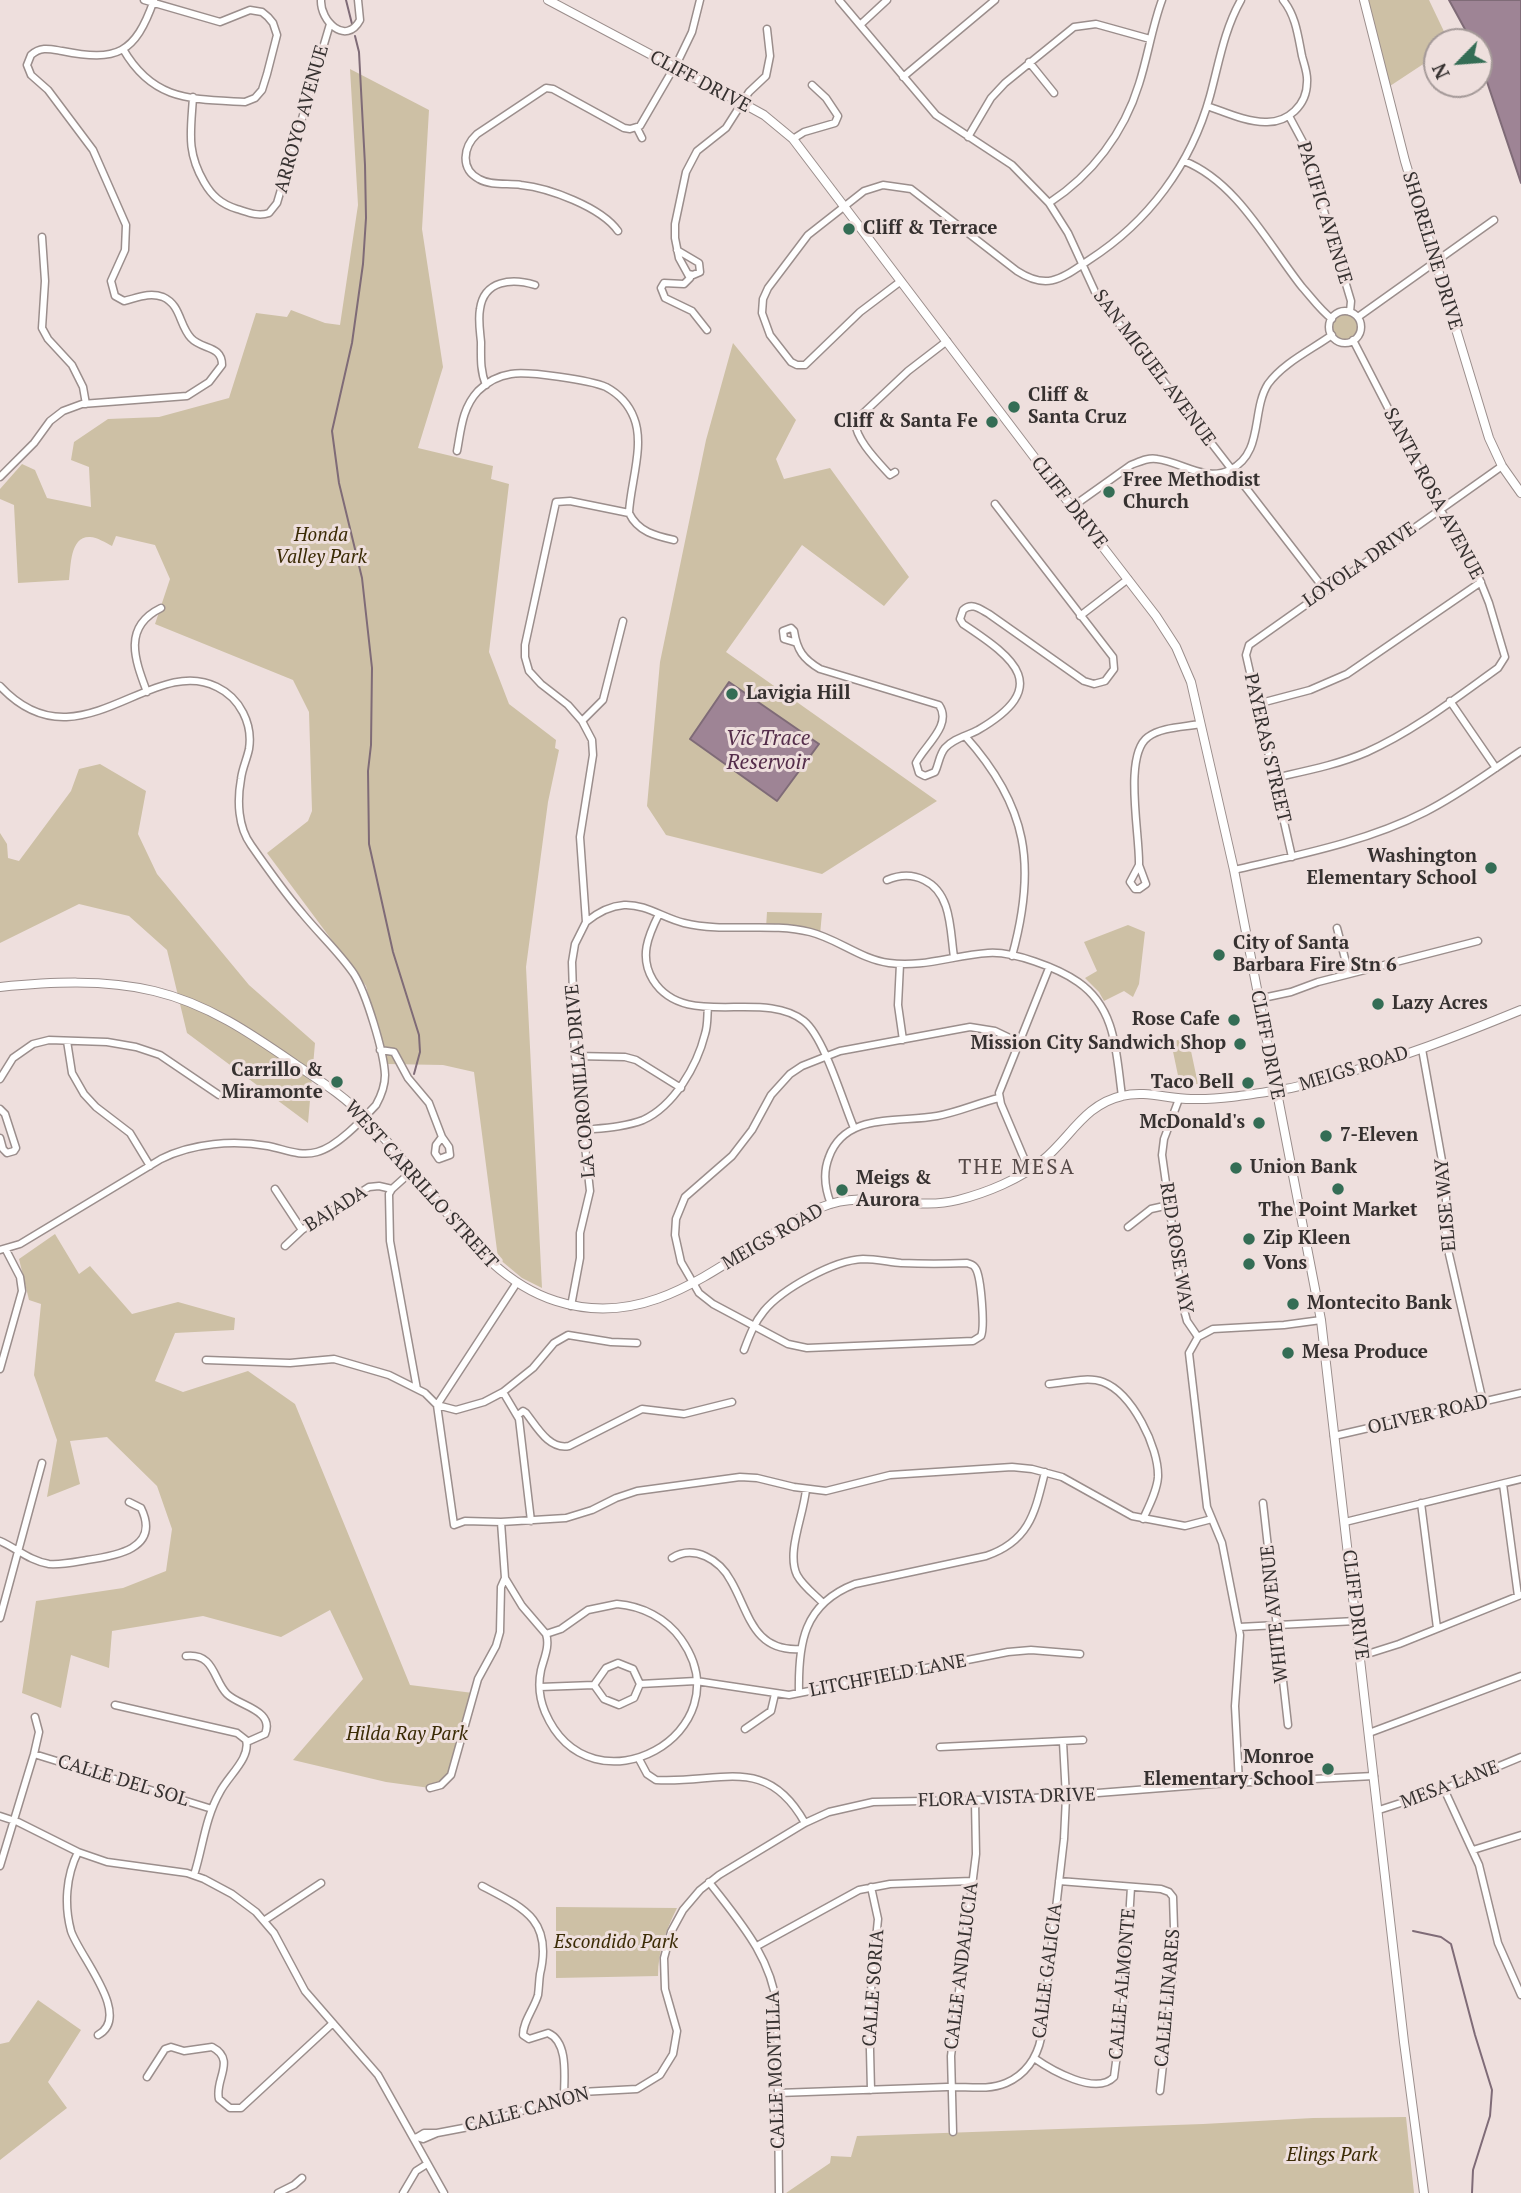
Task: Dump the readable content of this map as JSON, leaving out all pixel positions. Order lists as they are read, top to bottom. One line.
{"streets":{"main road":["CLIFF DRIVE","SHORELINE DRIVE","MEIGS ROAD","WEST CARRILLO STREET"],"street":["ARROYO AVENUE","PACIFIC AVENUE","SAN MIGUEL AVENUE","SANTA ROSA AVENUE","LOYOLA DRIVE","PAYERAS STREET","LA CORONILLA DRIVE","ELISE WAY","BAJADA","RED ROSE WAY","OLIVER ROAD","WHITE AVENUE","LITCHFIELD LANE","CALLE DEL SOL","MESA LANE","FLORA VISTA DRIVE","CALLE ANDALUCIA","CALLE GALICIA","CALLE ALMONTE","CALLE SORIA","CALLE LINARES","CALLE MONTILLA","CALLE CANON"]},"crossings":[["CLIFF DRIVE","MEIGS ROAD"],["CLIFF DRIVE","OLIVER ROAD"],["CLIFF DRIVE","MESA LANE"],["CLIFF DRIVE","FLORA VISTA DRIVE"],["PACIFIC AVENUE","SANTA ROSA AVENUE"],["SHORELINE DRIVE","LOYOLA DRIVE"],["SAN MIGUEL AVENUE","LOYOLA DRIVE"],["SANTA ROSA AVENUE","LOYOLA DRIVE"],["LOYOLA DRIVE","PAYERAS STREET"],["MEIGS ROAD","LA CORONILLA DRIVE"],["MEIGS ROAD","WEST CARRILLO STREET"],["MEIGS ROAD","ELISE WAY"],["MEIGS ROAD","RED ROSE WAY"],["LA CORONILLA DRIVE","WEST CARRILLO STREET"],["ELISE WAY","OLIVER ROAD"],["FLORA VISTA DRIVE","CALLE ANDALUCIA"],["FLORA VISTA DRIVE","CALLE GALICIA"],["FLORA VISTA DRIVE","CALLE MONTILLA"],["FLORA VISTA DRIVE","CALLE CANON"],["CALLE ANDALUCIA","CALLE GALICIA"],["CALLE GALICIA","CALLE ALMONTE"],["CALLE GALICIA","CALLE SORIA"],["CALLE GALICIA","CALLE LINARES"],["CALLE GALICIA","CALLE MONTILLA"],["CALLE ALMONTE","CALLE LINARES"]],"districts":["THE MESA"],"water":["Vic Trace Reservoir"],"parks":["Honda Valley Park","Hilda Ray Park","Escondido Park","Elings Park"],"places":["Cliff & Terrace","Cliff & Santa Cruz","Cliff & Santa Fe","Free Methodist Church","Lavigia Hill","Washington Elementary School","City of Santa Barbara Fire Stn 6","Lazy Acres","Rose Cafe","Mission City Sandwich Shop","Carrillo & Miramonte","Taco Bell","McDonald's","7-Eleven","Union Bank","The Point Market","Meigs & Aurora","Zip Kleen","Vons","Montecito Bank","Mesa Produce","Monroe Elementary School"],"north":"bottom left"}
